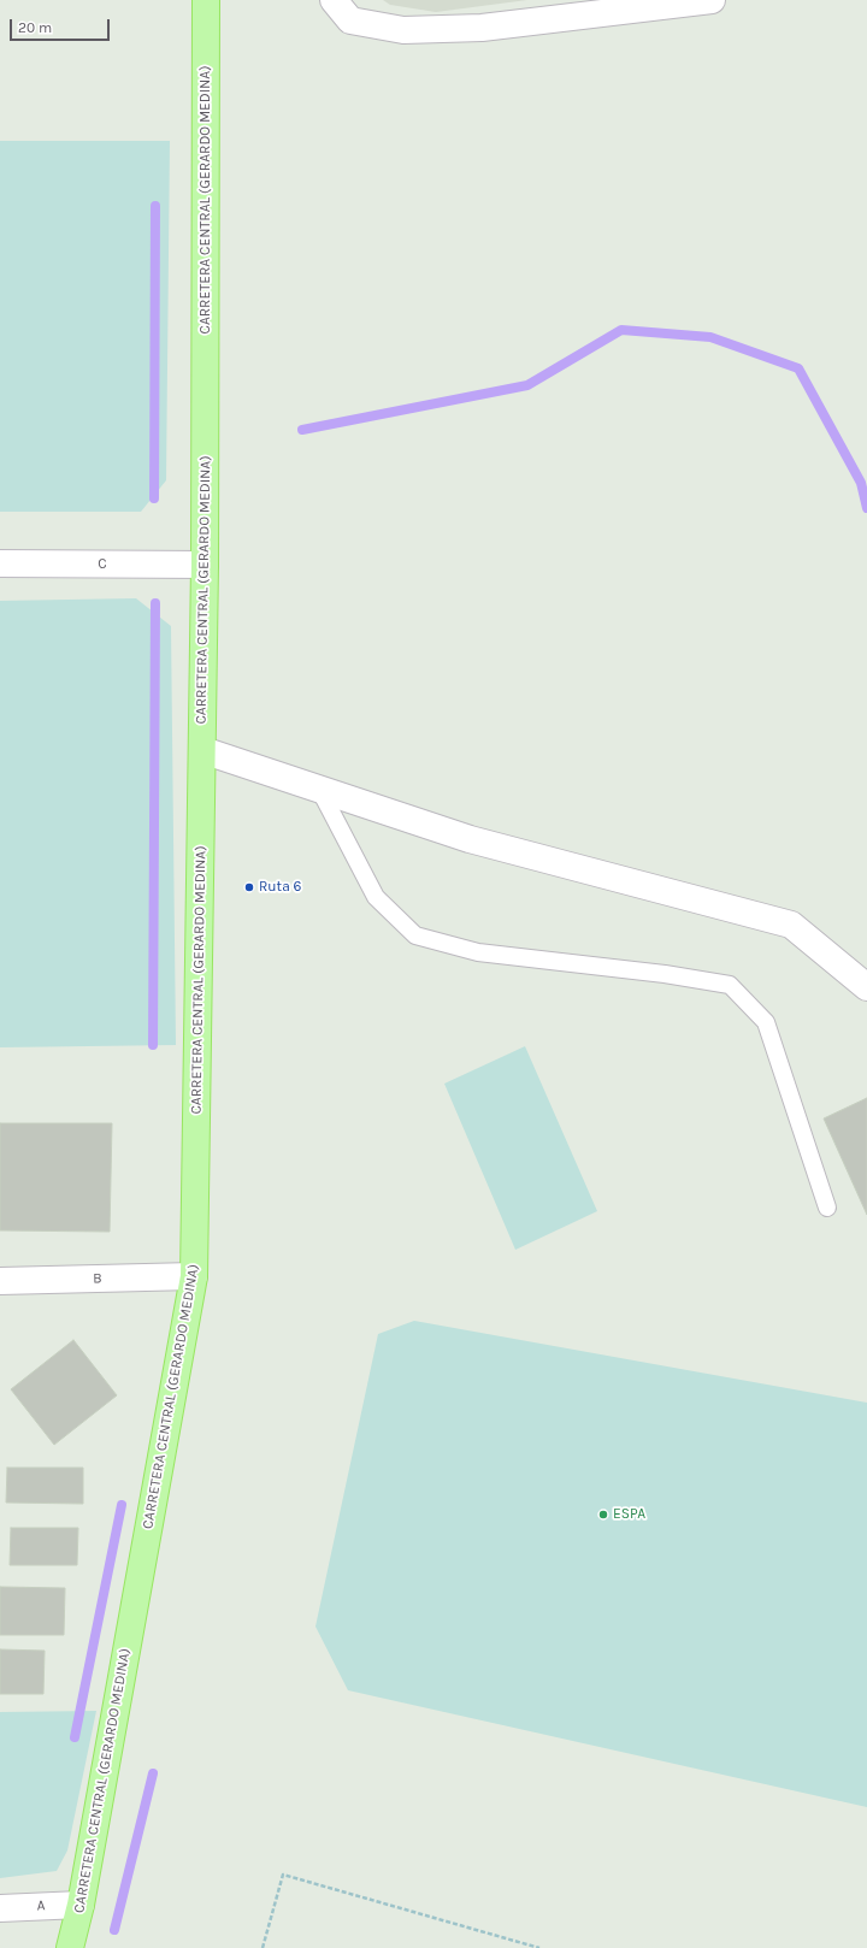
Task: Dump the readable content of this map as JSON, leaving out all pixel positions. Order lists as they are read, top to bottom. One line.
{"streets":{"main road":["CARRETERA CENTRAL (GERARDO MEDINA)"],"street":["C","B","A"]},"crossings":[["CARRETERA CENTRAL (GERARDO MEDINA)","C"],["CARRETERA CENTRAL (GERARDO MEDINA)","B"],["CARRETERA CENTRAL (GERARDO MEDINA)","A"]],"places":["Ruta 6","ESPA"],"scale_bar":"20 m"}
